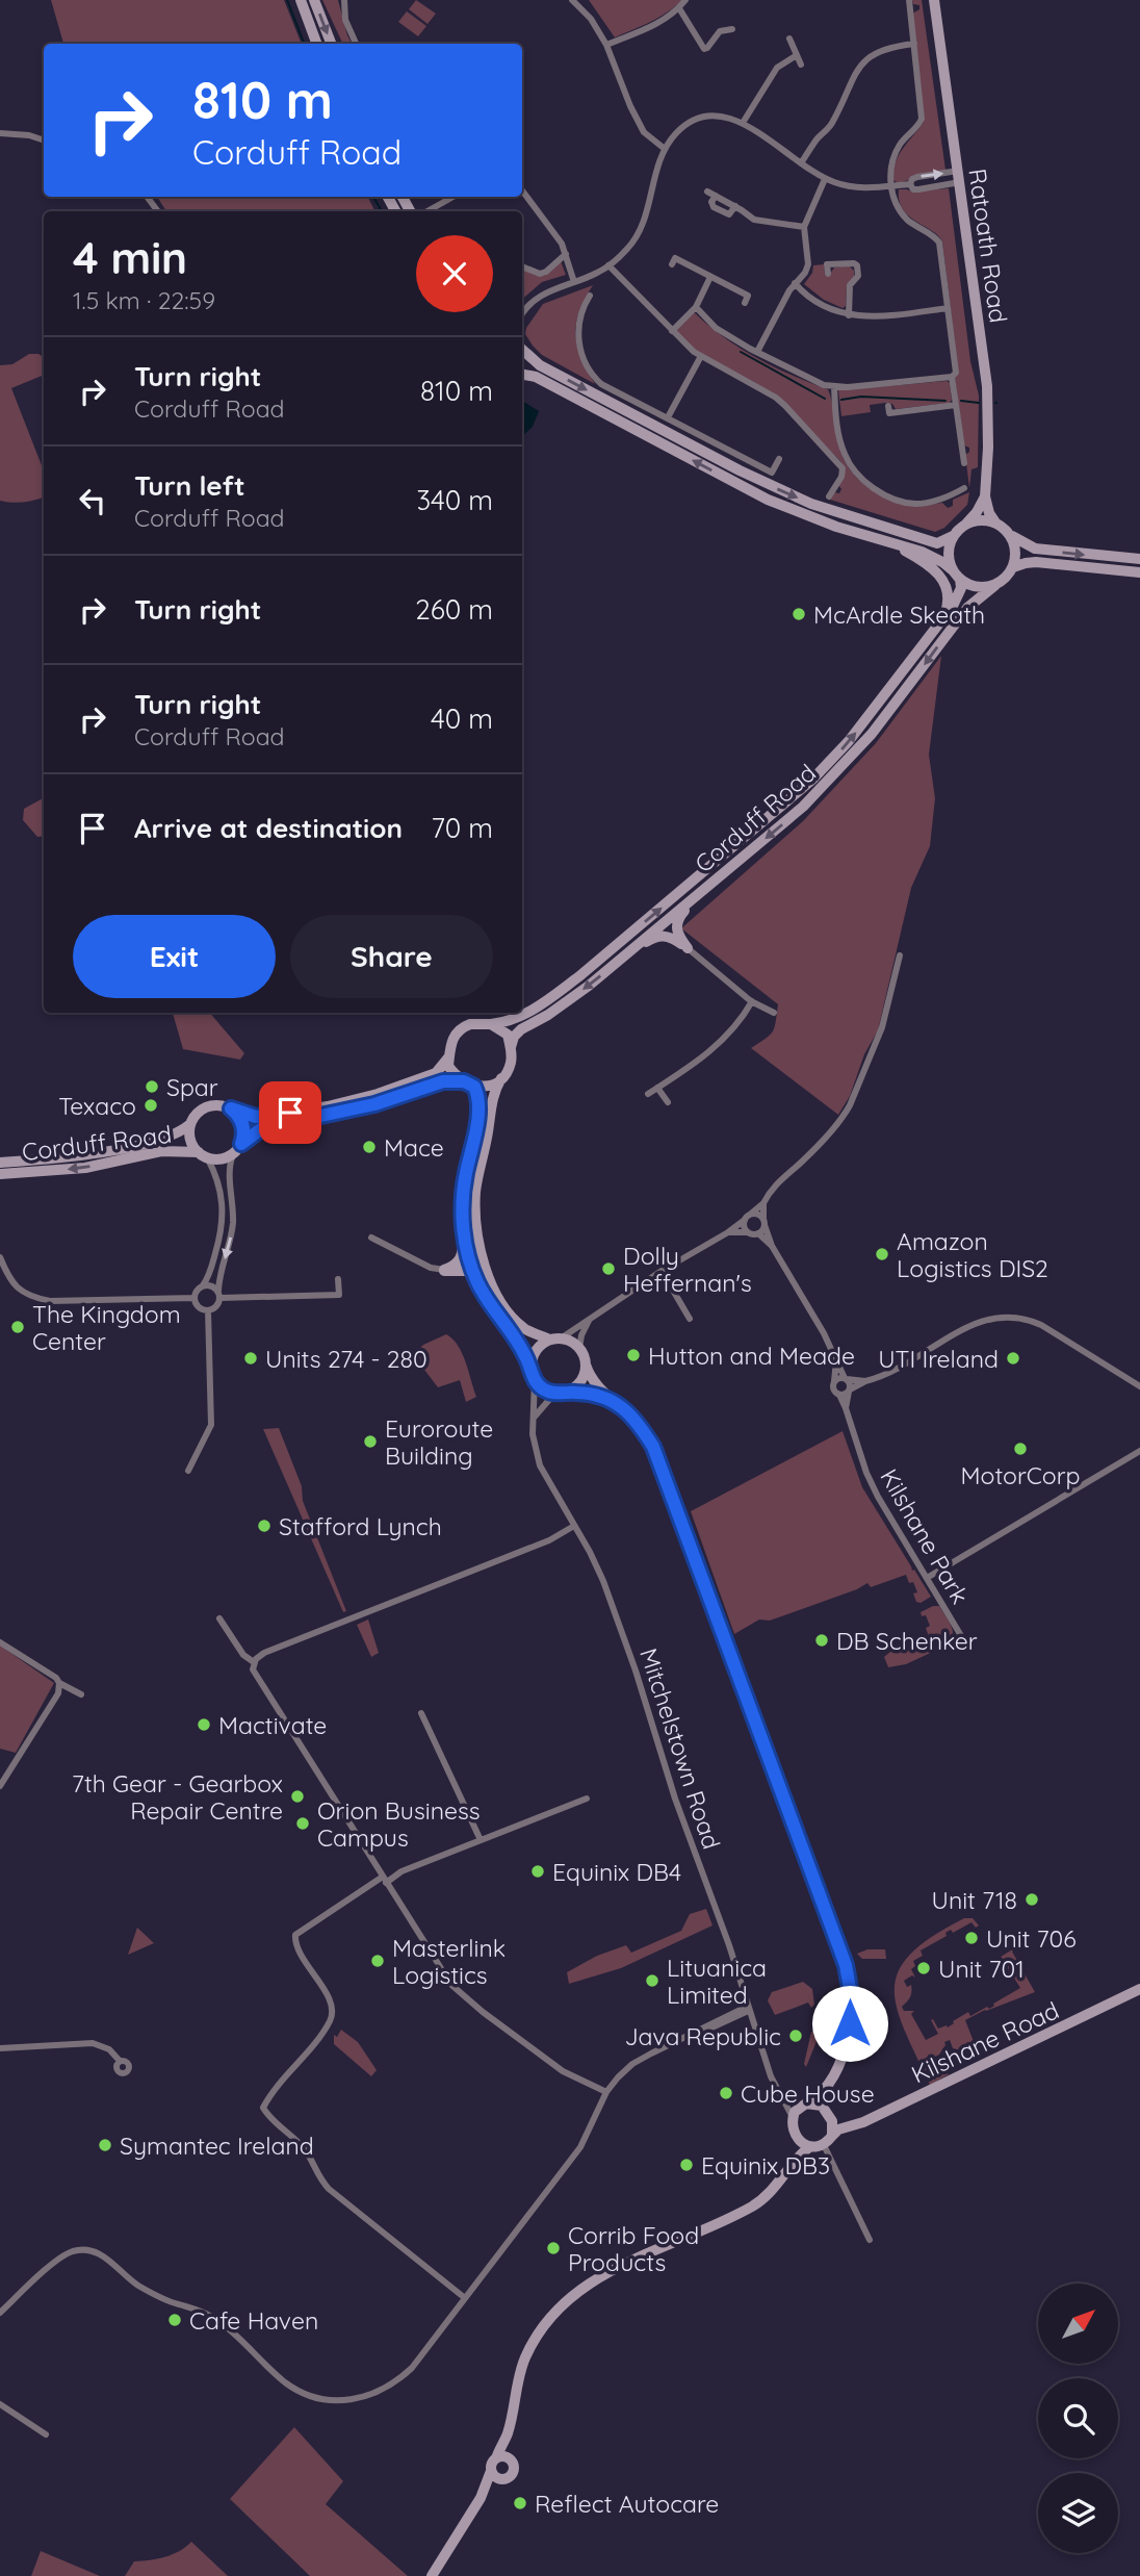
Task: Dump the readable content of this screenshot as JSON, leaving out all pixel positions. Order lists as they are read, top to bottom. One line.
{"streets":{"street":["Ratoath Road","Corduff Road","Kilshane Park","Mitchelstown Road","Kilshane Road"]},"crossings":[["Ratoath Road","Corduff Road"],["Mitchelstown Road","Kilshane Road"]],"places":["McArdle Skeath","Spar","Texaco","Mace","Amazon Logistics DIS2","Dolly Heffernan's","The Kingdom Center","Hutton and Meade","Units 274 - 280","UTI Ireland","Euroroute Building","MotorCorp","Stafford Lynch","DB Schenker","Mactivate","7th Gear - Gearbox Repair Centre","Orion Business Campus","Equinix DB4","Unit 718","Unit 706","Masterlink Logistics","Unit 701","Lituanica Limited","Java Republic","Cube House","Symantec Ireland","Equinix DB3","Corrib Food Products","Cafe Haven","Reflect Autocare"],"north":"top right","page":{"turn":["810 m","Corduff Road"],"heading":["4 min","1.5 km · 22:59"],"list":[{"name":"Turn right","note":"Corduff Road","value":"810 m"},{"name":"Turn left","note":"Corduff Road","value":"340 m"},{"name":"Turn right","value":"260 m"},{"name":"Turn right","note":"Corduff Road","value":"40 m"},{"name":"Arrive at destination","value":"70 m"}],"buttons":["Exit","Share"]}}
